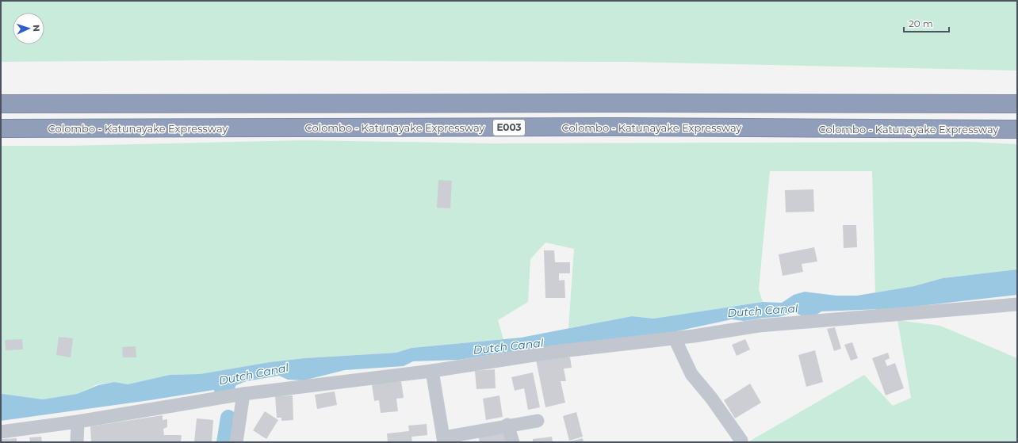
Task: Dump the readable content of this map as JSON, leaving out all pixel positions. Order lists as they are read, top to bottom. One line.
{"streets":{"highway":["Colombo - Katunayake Expressway","E003"]},"water":["Dutch Canal"],"scale_bar":"20 m","north":"right"}
